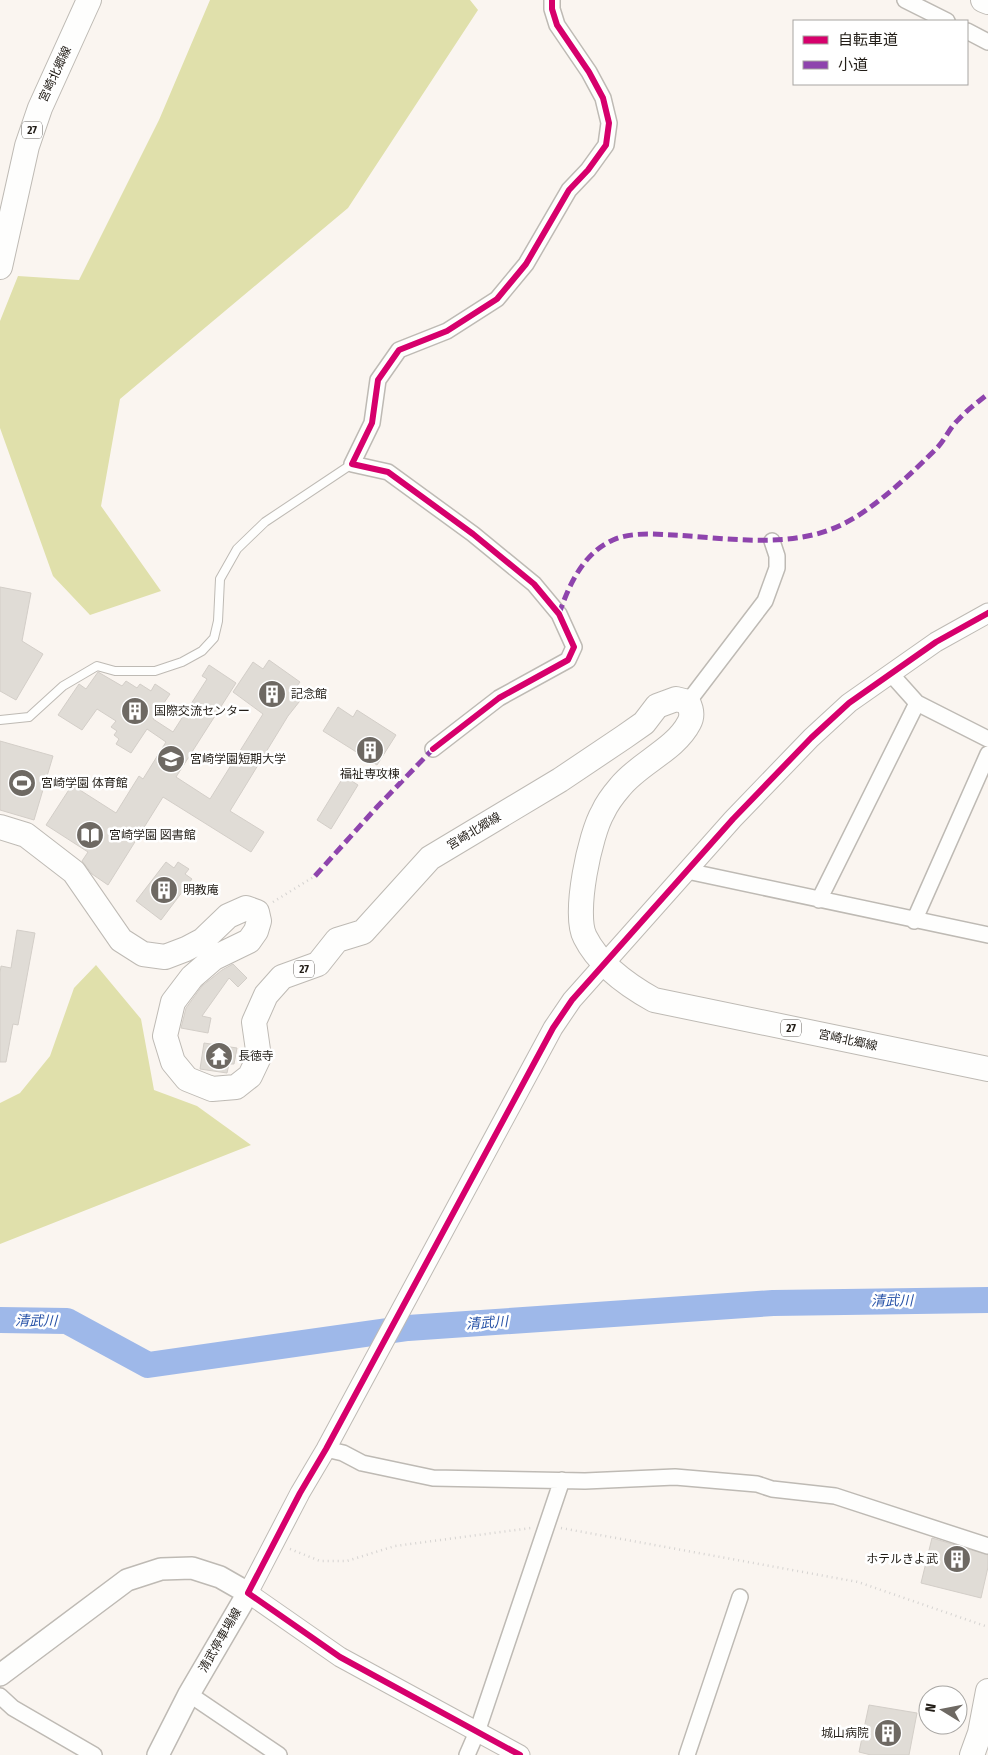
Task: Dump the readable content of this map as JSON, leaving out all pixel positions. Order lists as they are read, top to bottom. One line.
{"streets":{"main road":["宮崎北郷線","27","清武停車場線"]},"water":["清武川"],"places":{"building":["記念館","国際交流センター","福祉専攻棟","明教庵","ホテルきよ武","城山病院"],"school or university":["宮崎学園短期大学"],"sports":["宮崎学園 体育館"],"library":["宮崎学園 図書館"],"temple":["長徳寺"]},"legend":["自転車道","小道"],"north":"left"}
